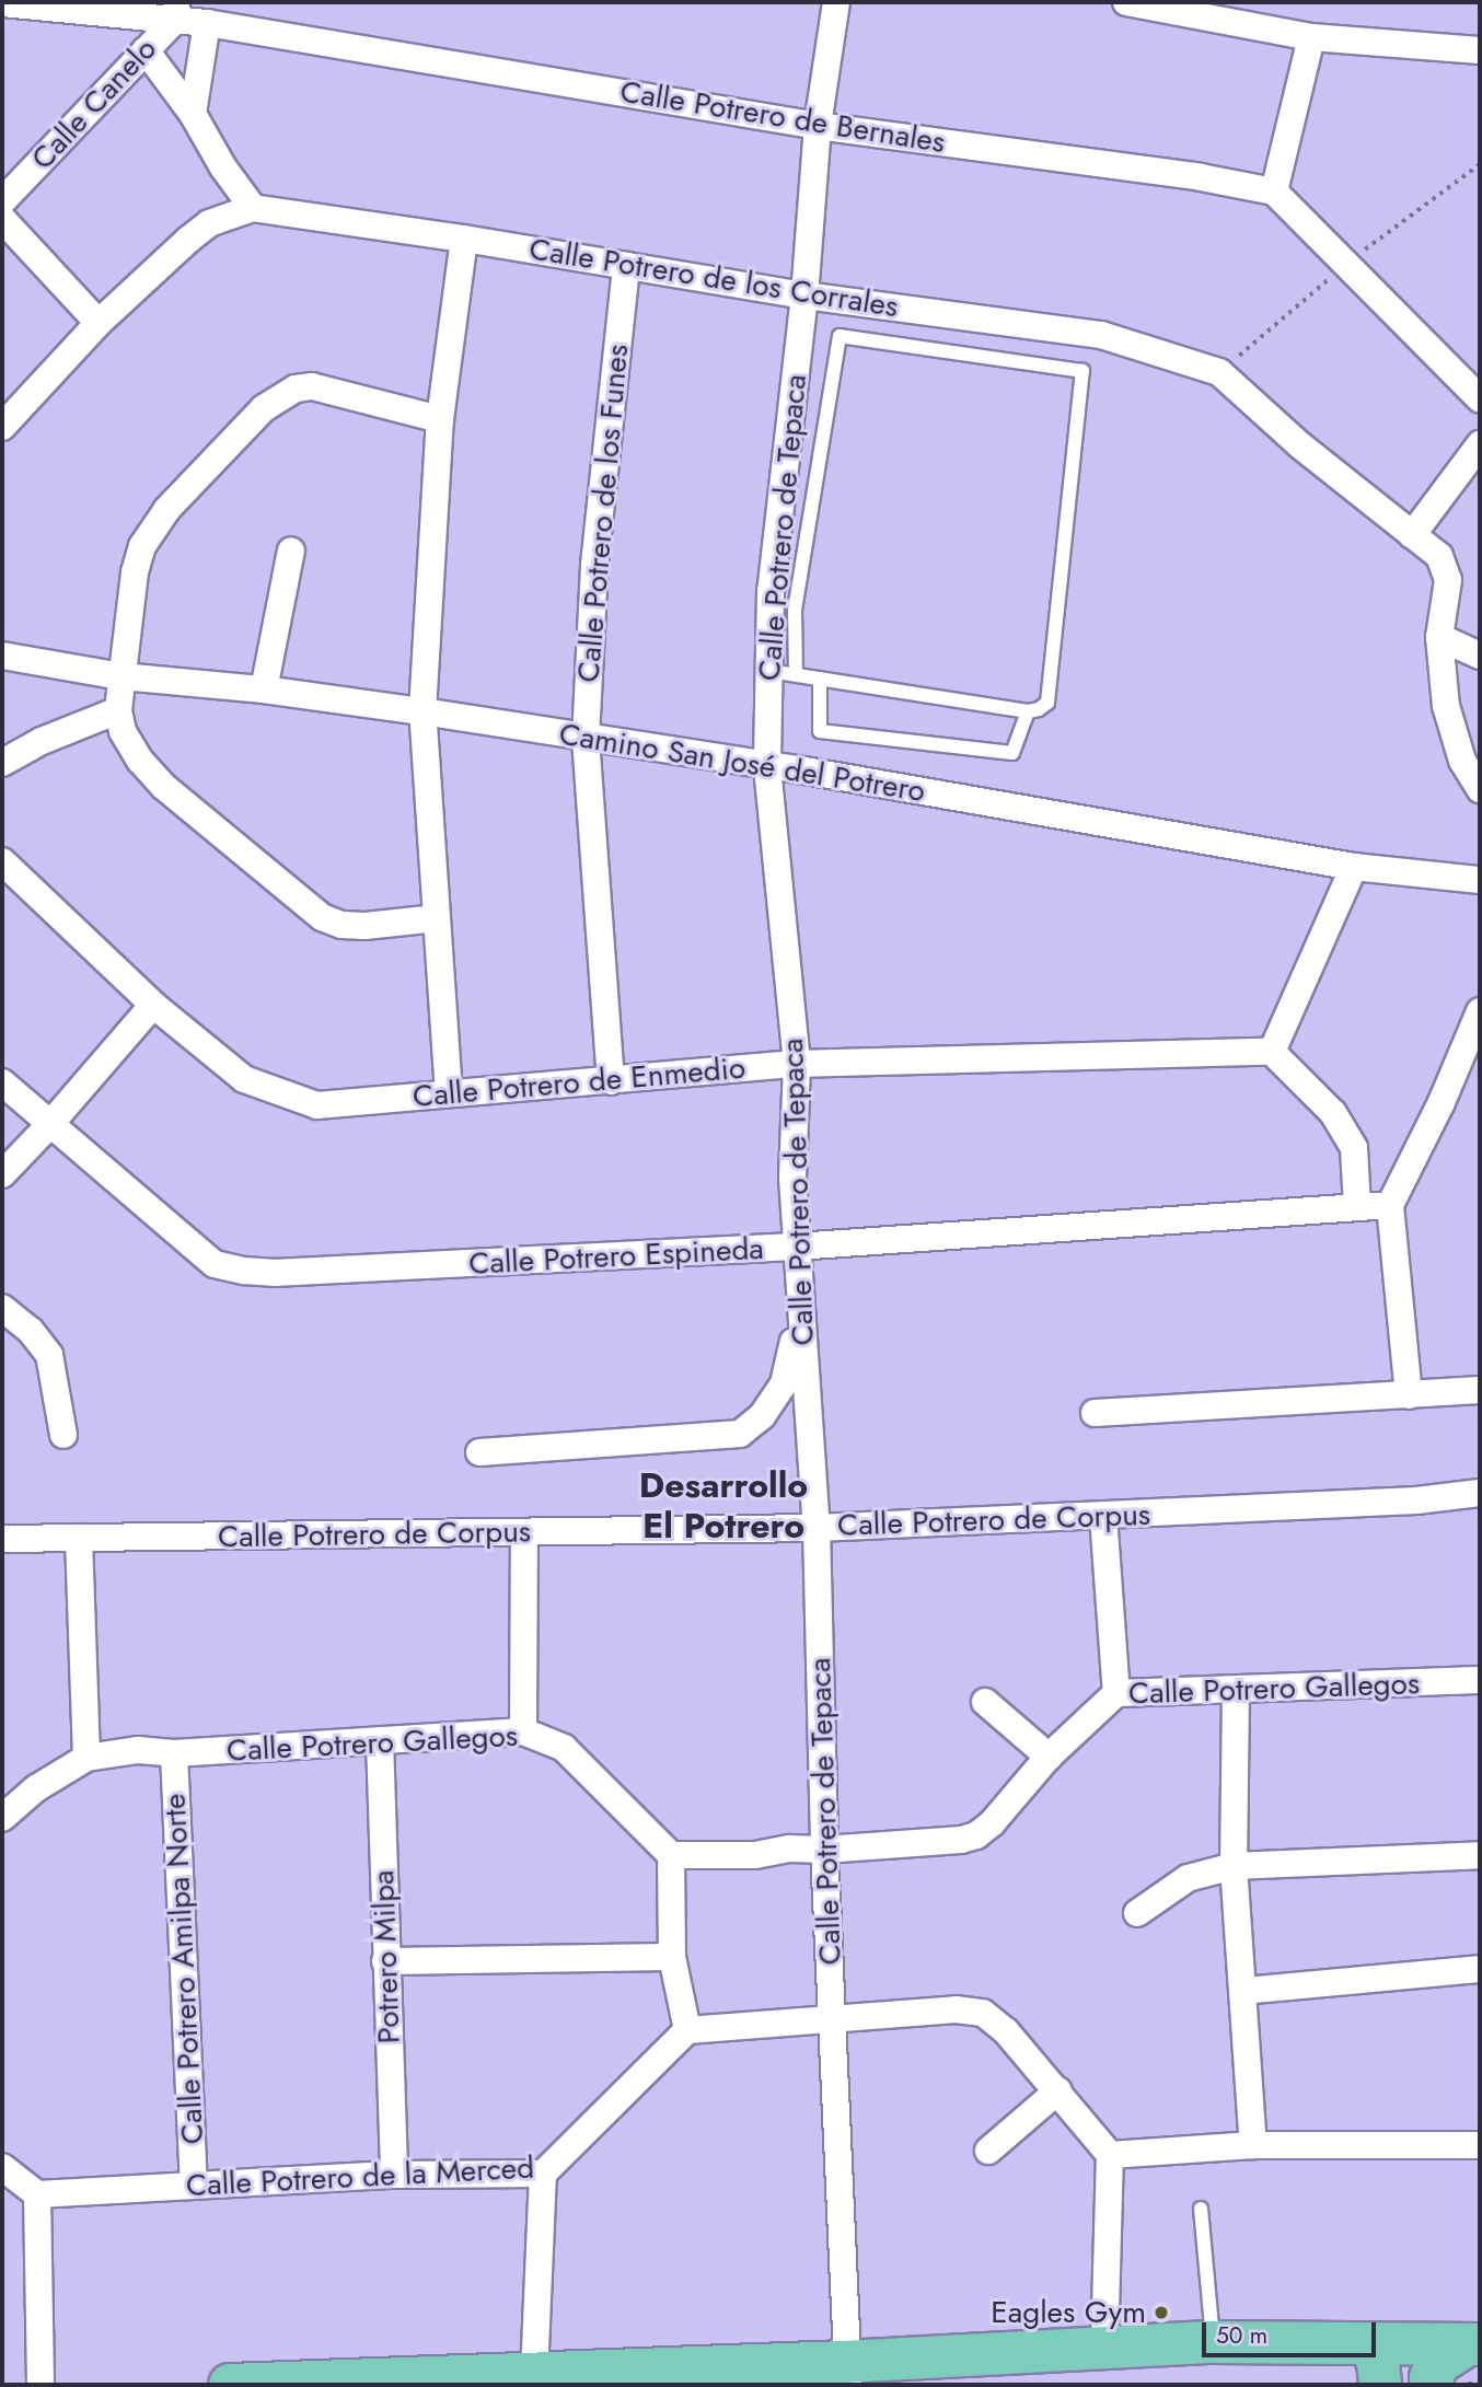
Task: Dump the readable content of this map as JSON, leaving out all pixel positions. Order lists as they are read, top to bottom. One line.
{"streets":{"street":["Calle Canelo","Calle Potrero de Bernales","Calle Potrero de los Corrales","Calle Potrero de los Funes","Calle Potrero de Tepaca","Camino San José del Potrero","Calle Potrero de Enmedio","Calle Potrero Espineda","Calle Potrero de Corpus","Calle Potrero Gallegos","Potrero Milpa","Calle Potrero Amilpa Norte","Calle Potrero de la Merced"]},"crossings":[["Calle Canelo","Calle Potrero de Bernales"],["Calle Potrero de Bernales","Calle Potrero de Tepaca"],["Calle Potrero de los Corrales","Calle Potrero de los Funes"],["Calle Potrero de los Corrales","Calle Potrero de Tepaca"],["Calle Potrero de los Funes","Camino San José del Potrero"],["Calle Potrero de los Funes","Calle Potrero de Enmedio"],["Calle Potrero de Tepaca","Camino San José del Potrero"],["Calle Potrero de Tepaca","Calle Potrero de Enmedio"],["Calle Potrero de Tepaca","Calle Potrero Espineda"],["Calle Potrero de Tepaca","Calle Potrero de Corpus"],["Calle Potrero de Tepaca","Calle Potrero Gallegos"],["Calle Potrero Gallegos","Potrero Milpa"],["Calle Potrero Gallegos","Calle Potrero Amilpa Norte"],["Potrero Milpa","Calle Potrero de la Merced"],["Calle Potrero Amilpa Norte","Calle Potrero de la Merced"]],"districts":["Desarrollo El Potrero"],"places":["Eagles Gym"],"scale_bar":"50 m"}
